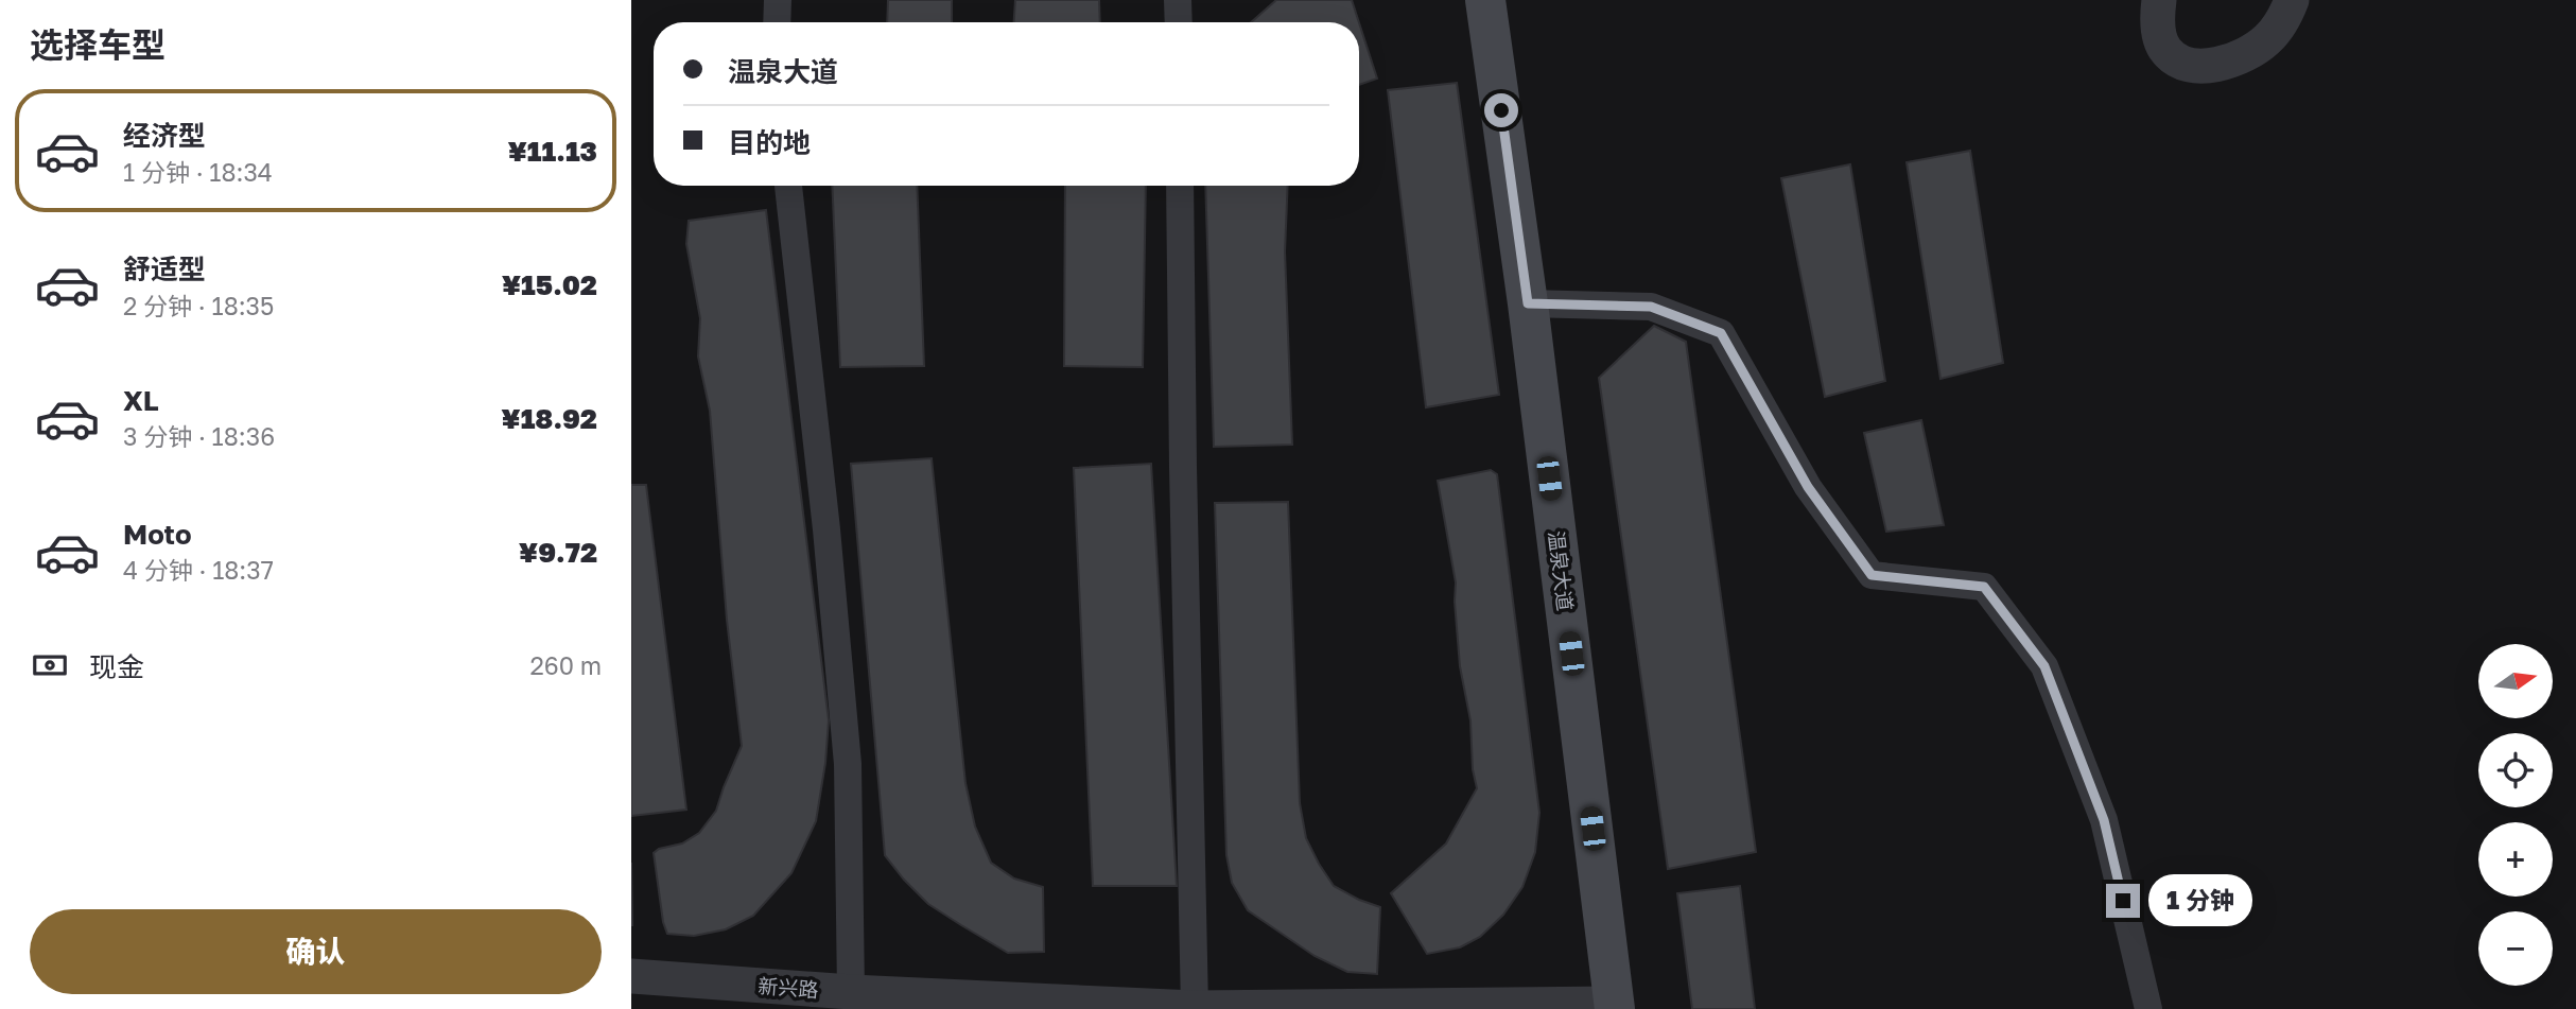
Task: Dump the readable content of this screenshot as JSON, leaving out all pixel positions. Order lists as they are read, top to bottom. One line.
{"streets":{"main road":["温泉大道"],"street":["新兴路"]},"crossings":[["温泉大道","新兴路"]],"north":"right","page":{"heading":"选择车型","banner":["温泉大道","目的地"],"list":[{"name":"经济型","note":"1 分钟 · 18:34","value":"¥11.13"},{"name":"舒适型","note":"2 分钟 · 18:35","value":"¥15.02"},{"name":"XL","note":"3 分钟 · 18:36","value":"¥18.92"},{"name":"Moto","note":"4 分钟 · 18:37","value":"¥9.72"}],"pay":["现金","260 m"],"map_buttons":["+","−"],"bubble":"1 分钟","buttons":"确认"}}
